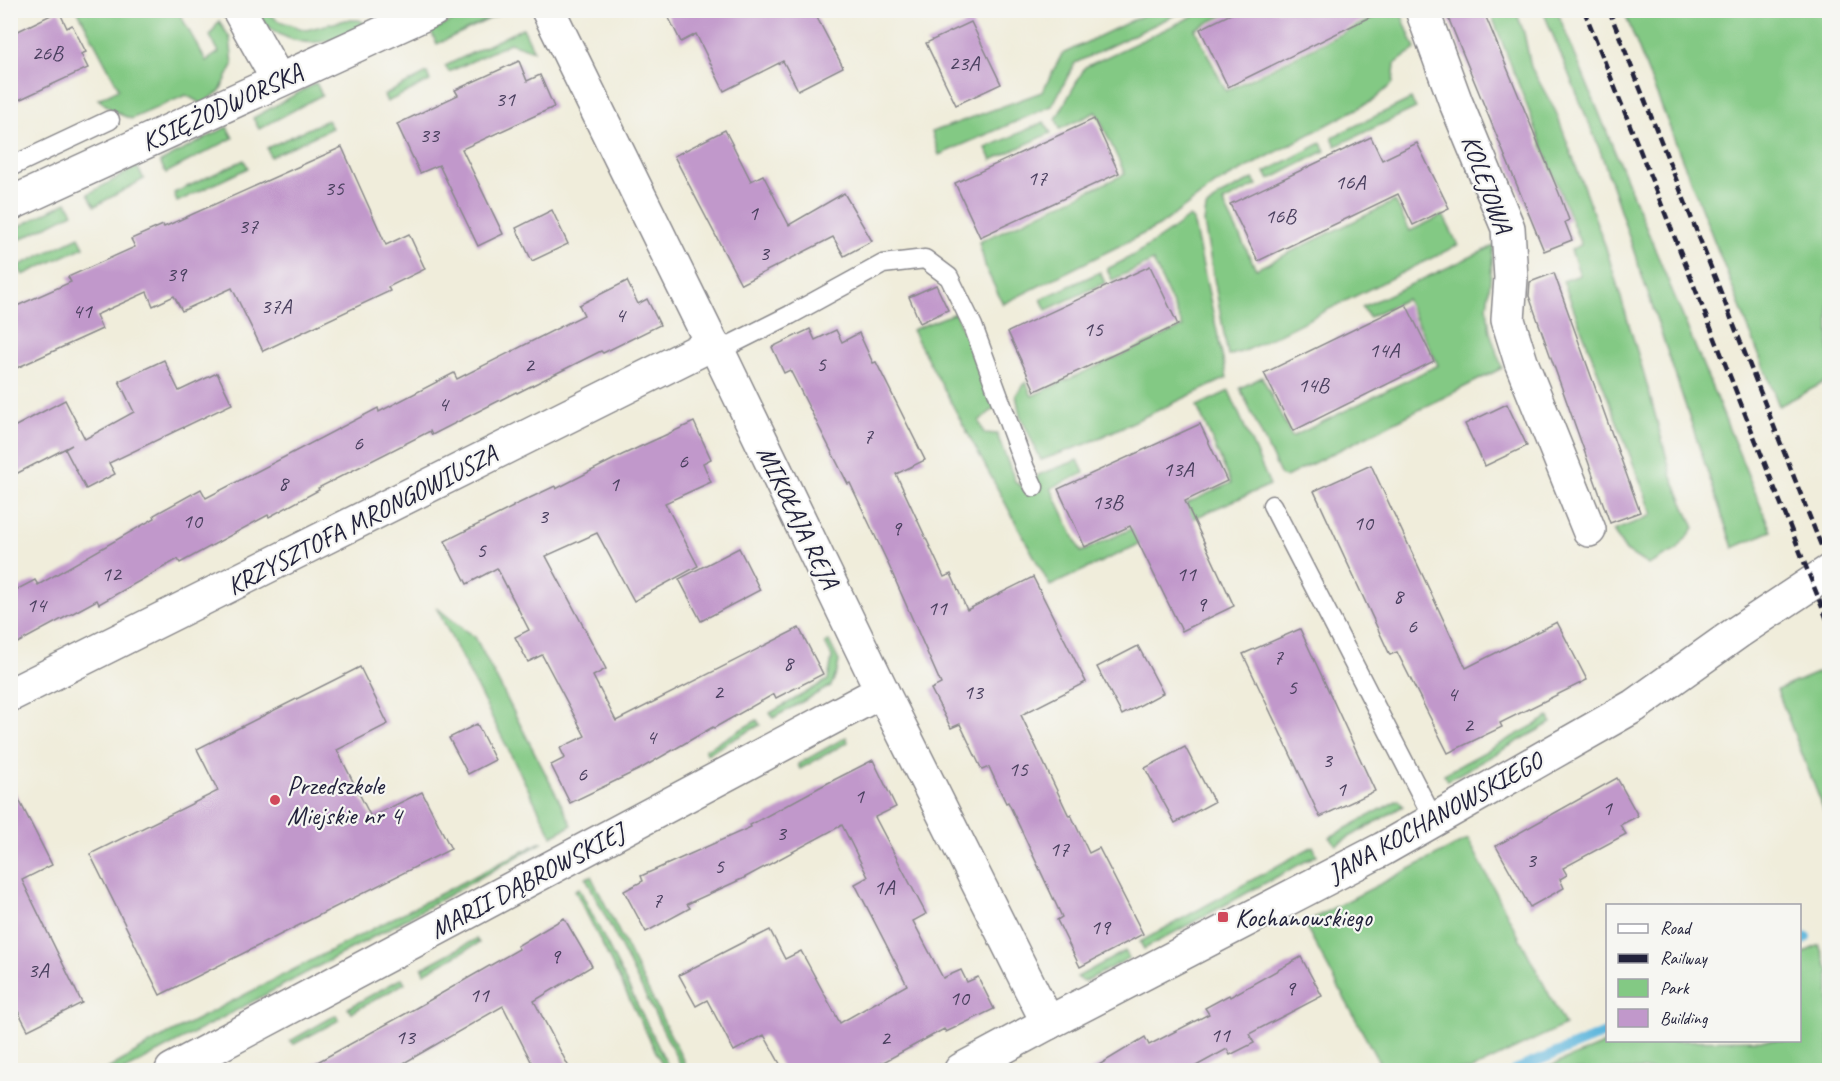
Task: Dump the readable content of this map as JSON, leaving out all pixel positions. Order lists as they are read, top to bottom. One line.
{"streets":{"street":["KSIĘŻODWORSKA","KOLEJOWA","MIKOŁAJA REJA","KRZYSZTOFA MRONGOWIUSZA","JANA KOCHANOWSKIEGO","MARII DĄBROWSKIEJ"]},"crossings":[["MIKOŁAJA REJA","KRZYSZTOFA MRONGOWIUSZA"],["MIKOŁAJA REJA","JANA KOCHANOWSKIEGO"],["MIKOŁAJA REJA","MARII DĄBROWSKIEJ"]],"places":{"other":["Przedszkole Miejskie nr 4"],"transit":["Kochanowskiego"]},"house_numbers":["26B","23A","31","33","17","16A","35","1","16B","37","3","39","37A","41","4","15","14A","5","2","14B","4","7","6","6","13A","8","1","13B","3","10","10","9","5","12","11","8","9","14","11","6","7","8","5","2","13","4","2","4","3","15","6","1","1","1","3","17","3","5","1A","7","19","9","3A","9","11","10","11","13","2"],"legend":["Road","Railway","Park","Building"]}
